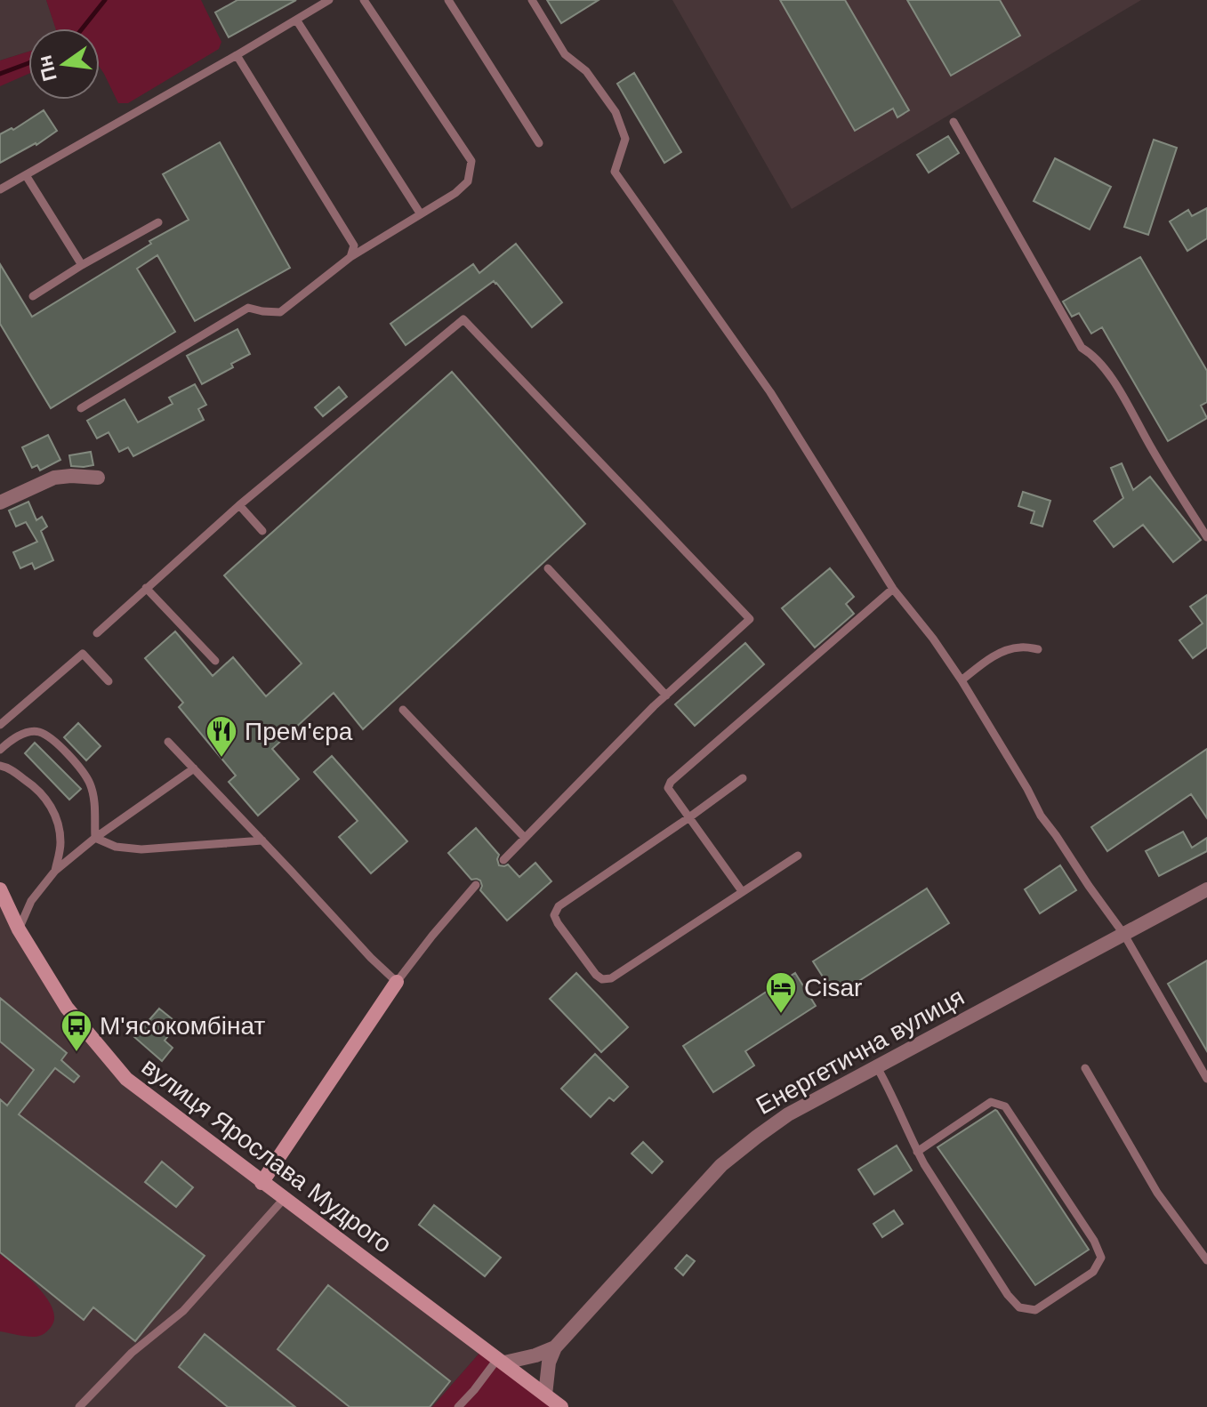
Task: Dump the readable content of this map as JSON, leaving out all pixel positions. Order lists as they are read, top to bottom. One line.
{"streets":{"main road":["вулиця Ярослава Мудрого"],"street":["Енергетична вулиця"]},"crossings":[["Енергетична вулиця","вулиця Ярослава Мудрого"]],"places":{"restaurant":["Прем'єра"],"hotel":["Cisar"],"bus stop":["М'ясокомбінат"]},"north":"left"}
